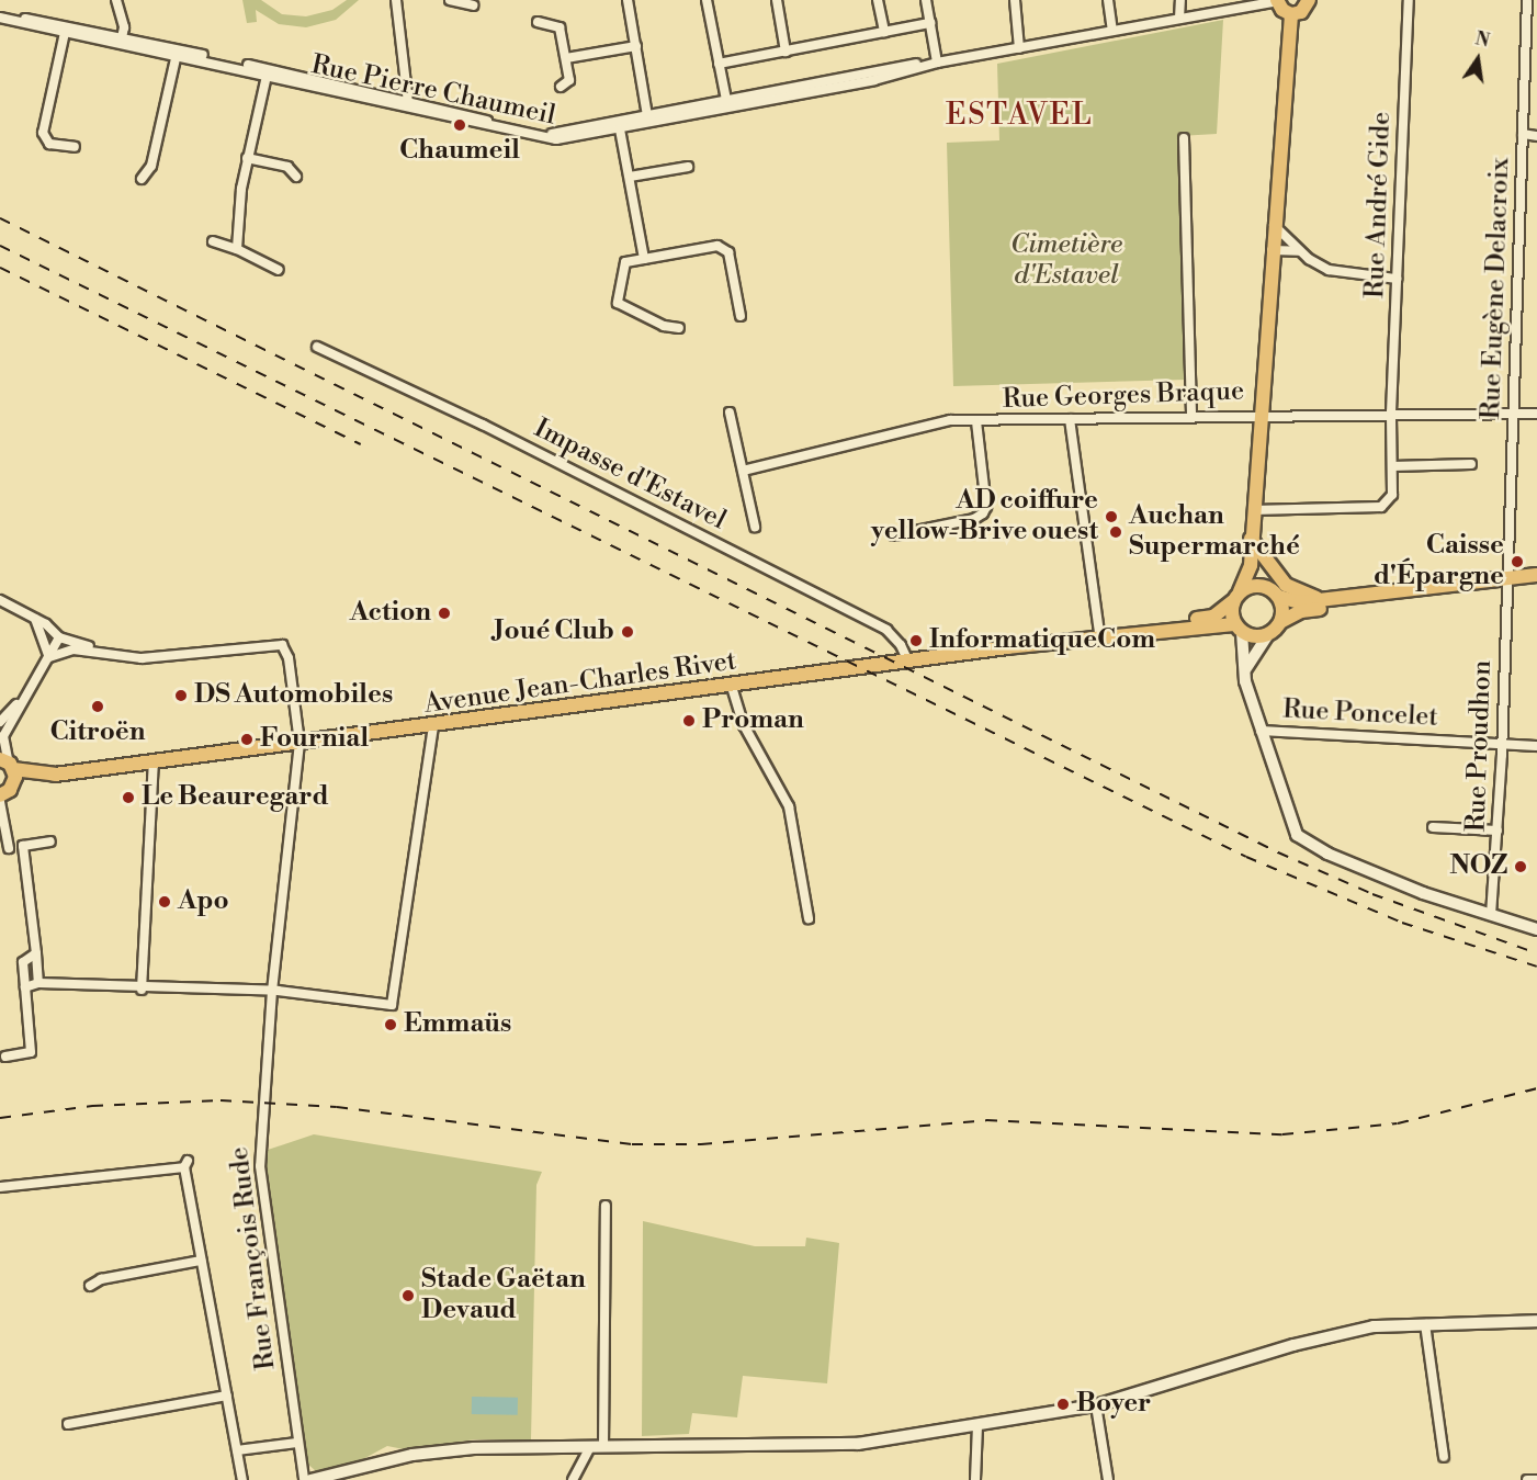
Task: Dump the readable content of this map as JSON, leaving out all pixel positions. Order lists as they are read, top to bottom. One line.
{"streets":{"main road":["Avenue Jean-Charles Rivet"],"street":["Rue Pierre Chaumeil","Rue André Gide","Rue Eugène Delacroix","Rue Georges Braque","Impasse d'Estavel","Rue Poncelet","Rue Proudhon","Rue François Rude"]},"crossings":[["Rue André Gide","Rue Georges Braque"],["Rue Eugène Delacroix","Rue Georges Braque"],["Rue Eugène Delacroix","Rue Proudhon"],["Impasse d'Estavel","Avenue Jean-Charles Rivet"],["Avenue Jean-Charles Rivet","Rue François Rude"],["Rue Poncelet","Rue Proudhon"]],"districts":["ESTAVEL"],"parks":["Cimetière d'Estavel"],"places":["Chaumeil","AD coiffure yellow-Brive ouest","Auchan Supermarché","Caisse d'Épargne","Action","Joué Club","InformatiqueCom","DS Automobiles","Citroën","Proman","Fournial","Le Beauregard","NOZ","Apo","Emmaüs","Stade Gaëtan Devaud","Boyer"],"north":"top"}
